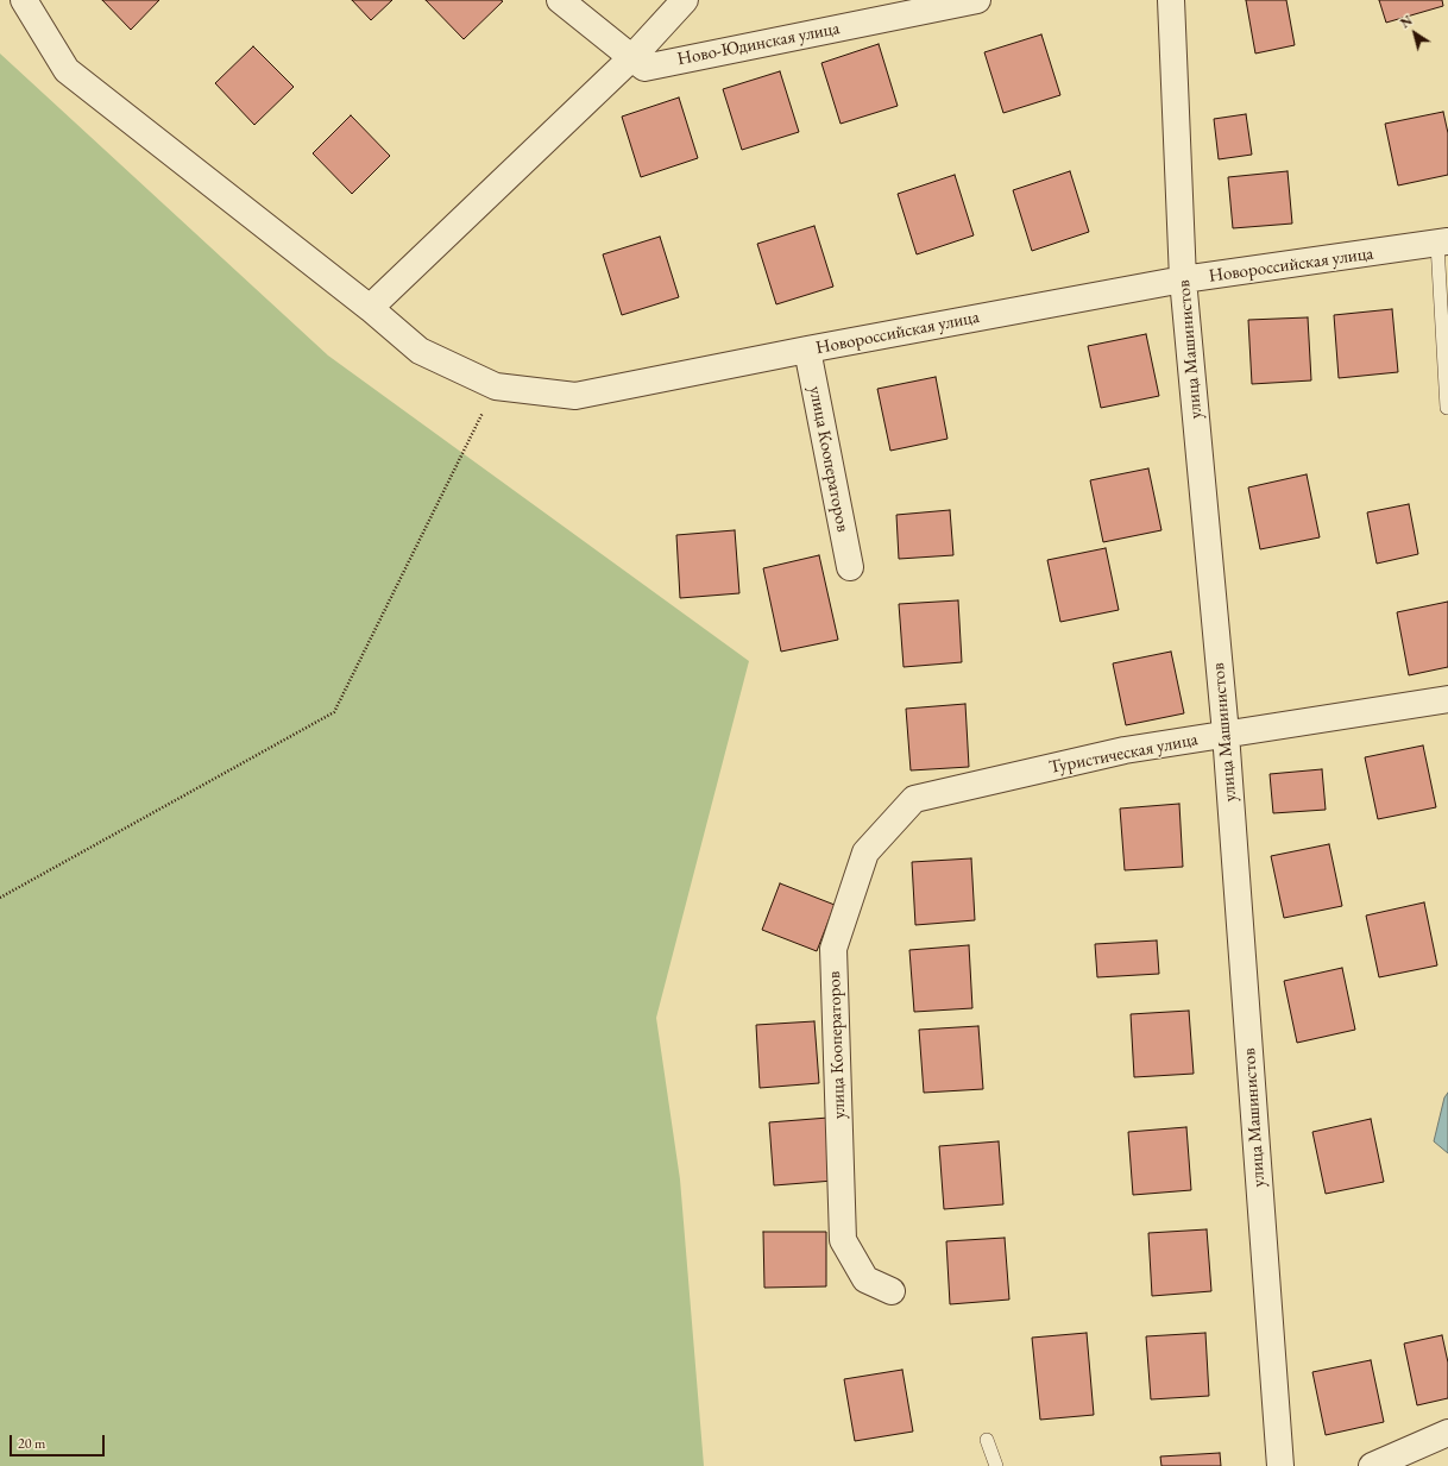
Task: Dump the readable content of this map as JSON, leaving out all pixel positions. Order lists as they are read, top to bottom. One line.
{"streets":{"street":["Ново-Юдинская улица","Новороссийская улица","улица Машинистов","улица Кооператоров","Туристическая улица"]},"crossings":[["Новороссийская улица","улица Машинистов"],["Новороссийская улица","улица Кооператоров"],["улица Машинистов","Туристическая улица"],["улица Кооператоров","Туристическая улица"]],"scale_bar":"20 m","north":"top left"}
